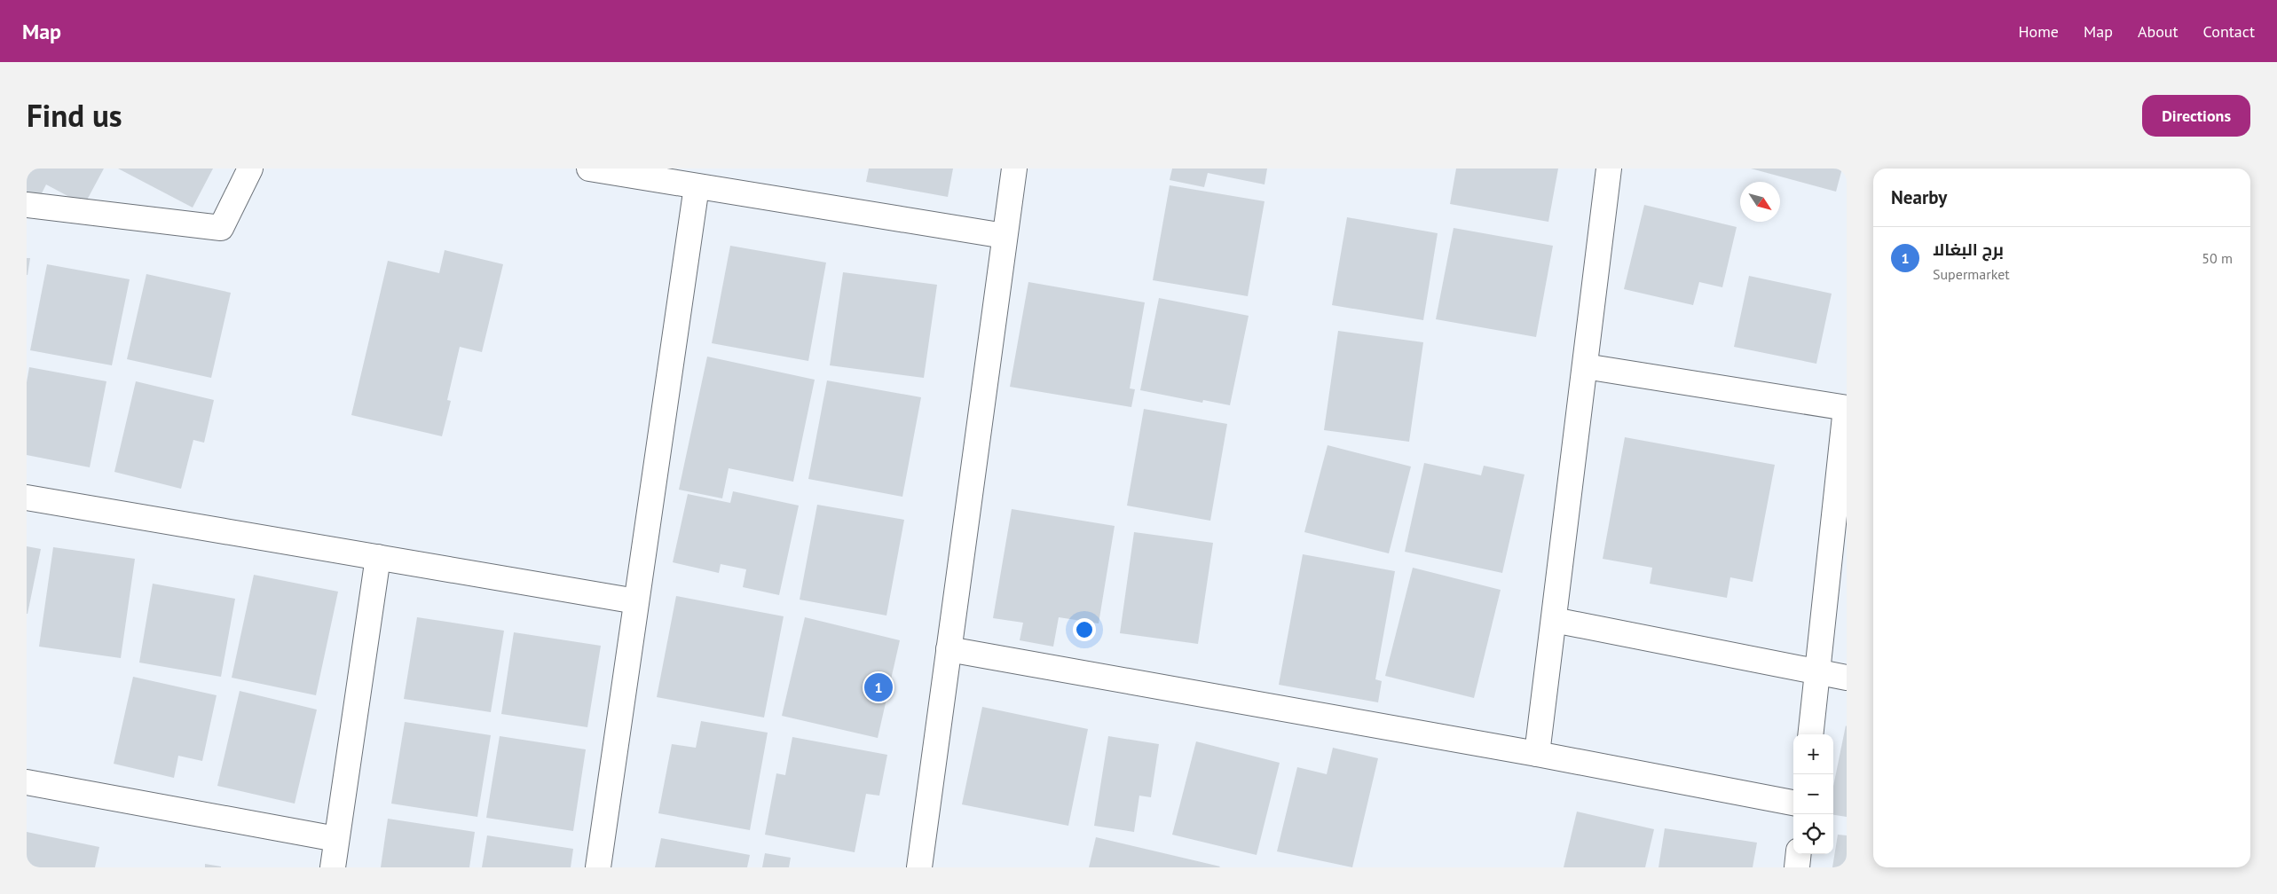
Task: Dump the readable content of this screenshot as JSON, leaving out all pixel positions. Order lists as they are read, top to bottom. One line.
{"north":"bottom right","page":{"header":"Map","nav":["Home","Map","About","Contact"],"title":"Find us","buttons":"Directions","heading":"Nearby","list":[{"mark":"1","name":"برج البغالا","note":"Supermarket","value":"50 m"}],"pins":"1","map_buttons":["+","−"]}}
